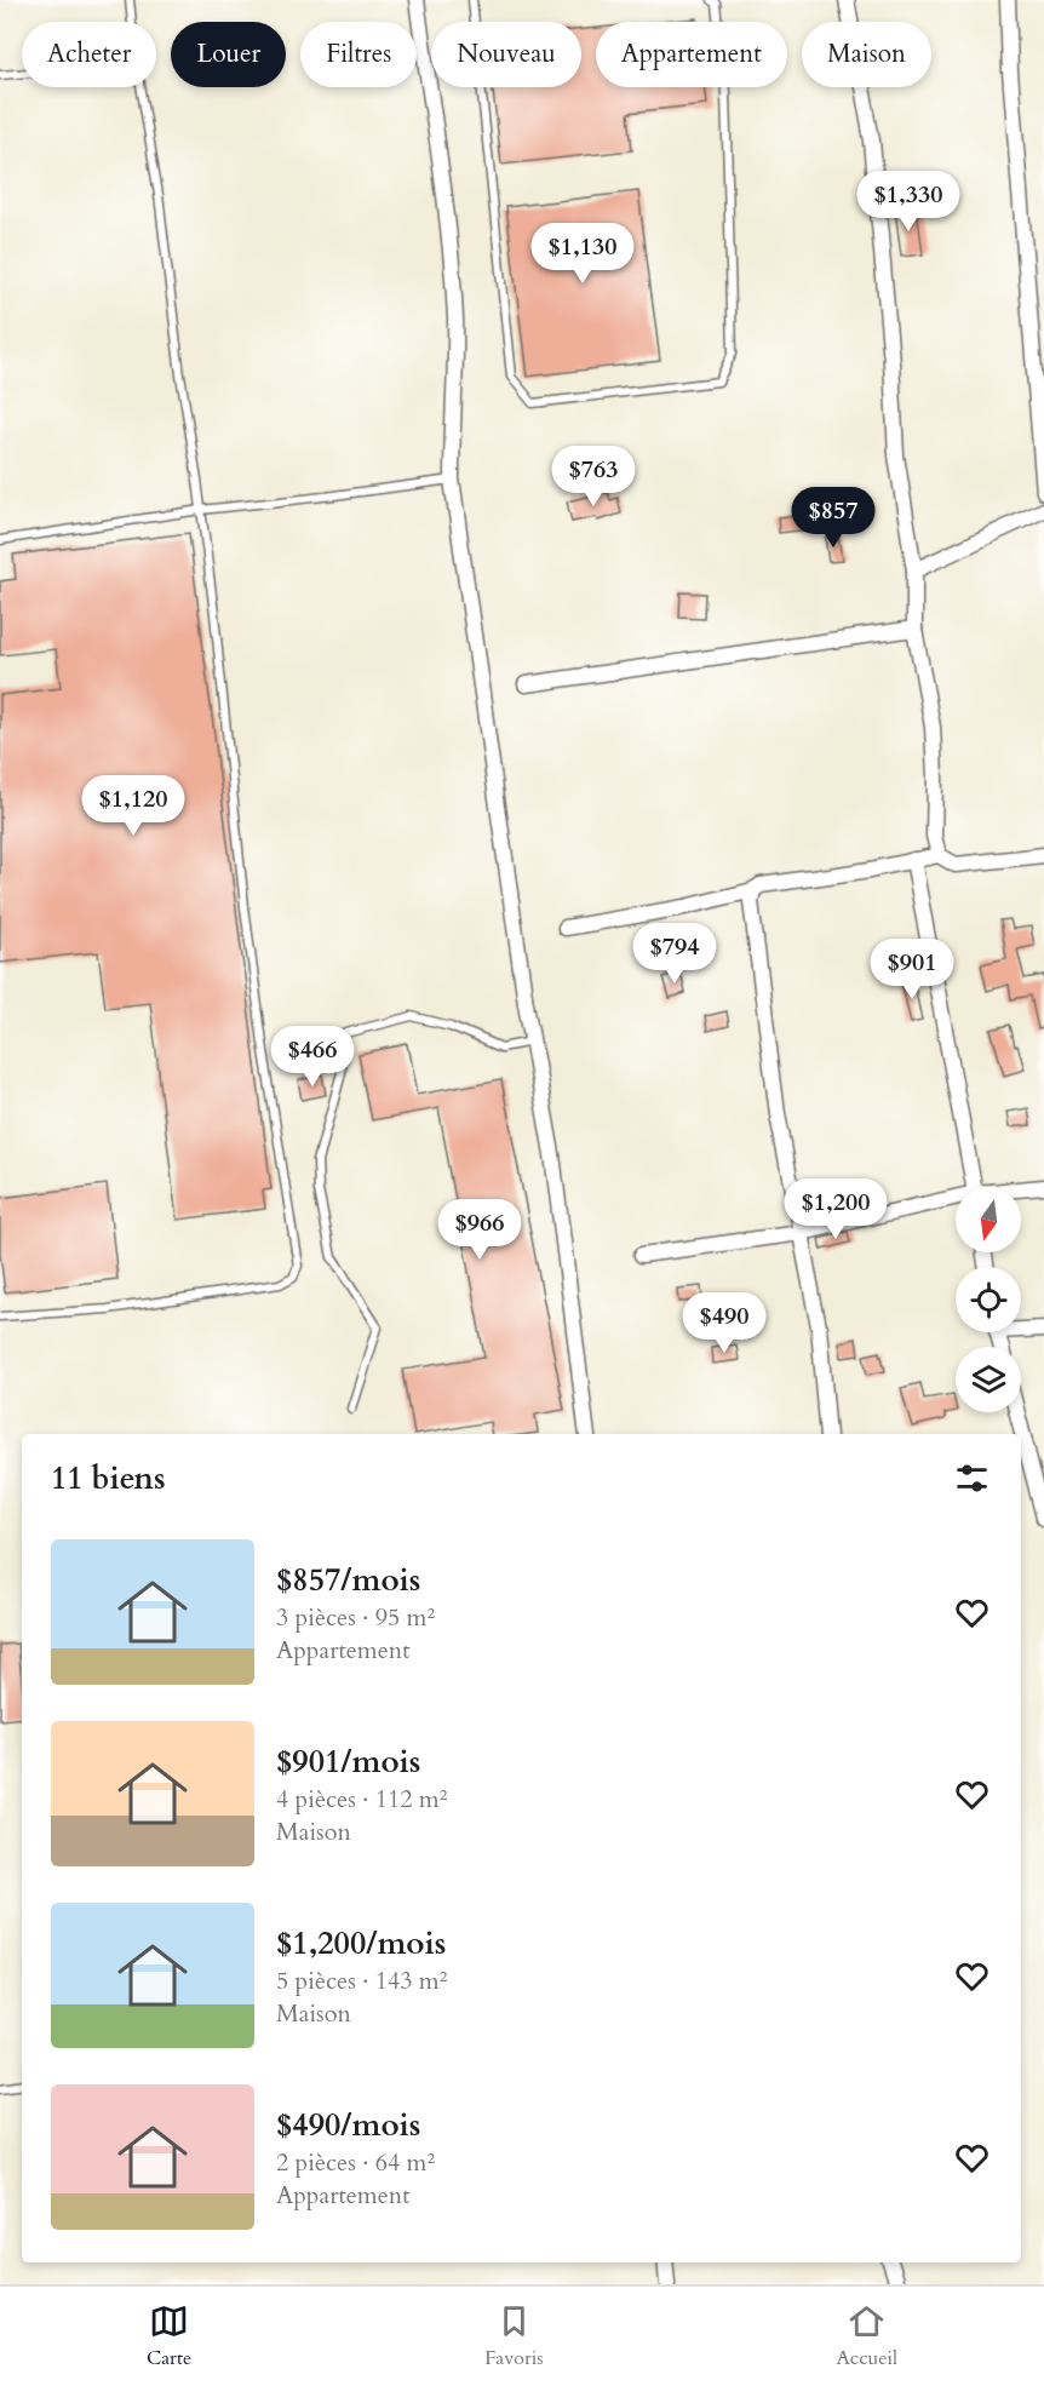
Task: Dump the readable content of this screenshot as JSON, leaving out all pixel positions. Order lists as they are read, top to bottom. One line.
{"north":"bottom","page":{"chip":["Acheter","Louer","Filtres","Nouveau","Appartement","Maison"],"price":["$1,330","$1,130","$763","$857","$1,120","$794","$901","$466","$1,200","$966","$490"],"heading":"11 biens","list":[{"name":"$857/mois","note":"3 pièces · 95 m² · Appartement"},{"name":"$901/mois","note":"4 pièces · 112 m² · Maison"},{"name":"$1,200/mois","note":"5 pièces · 143 m² · Maison"},{"name":"$490/mois","note":"2 pièces · 64 m² · Appartement"}],"tabs":["Carte","Favoris","Accueil"]}}
